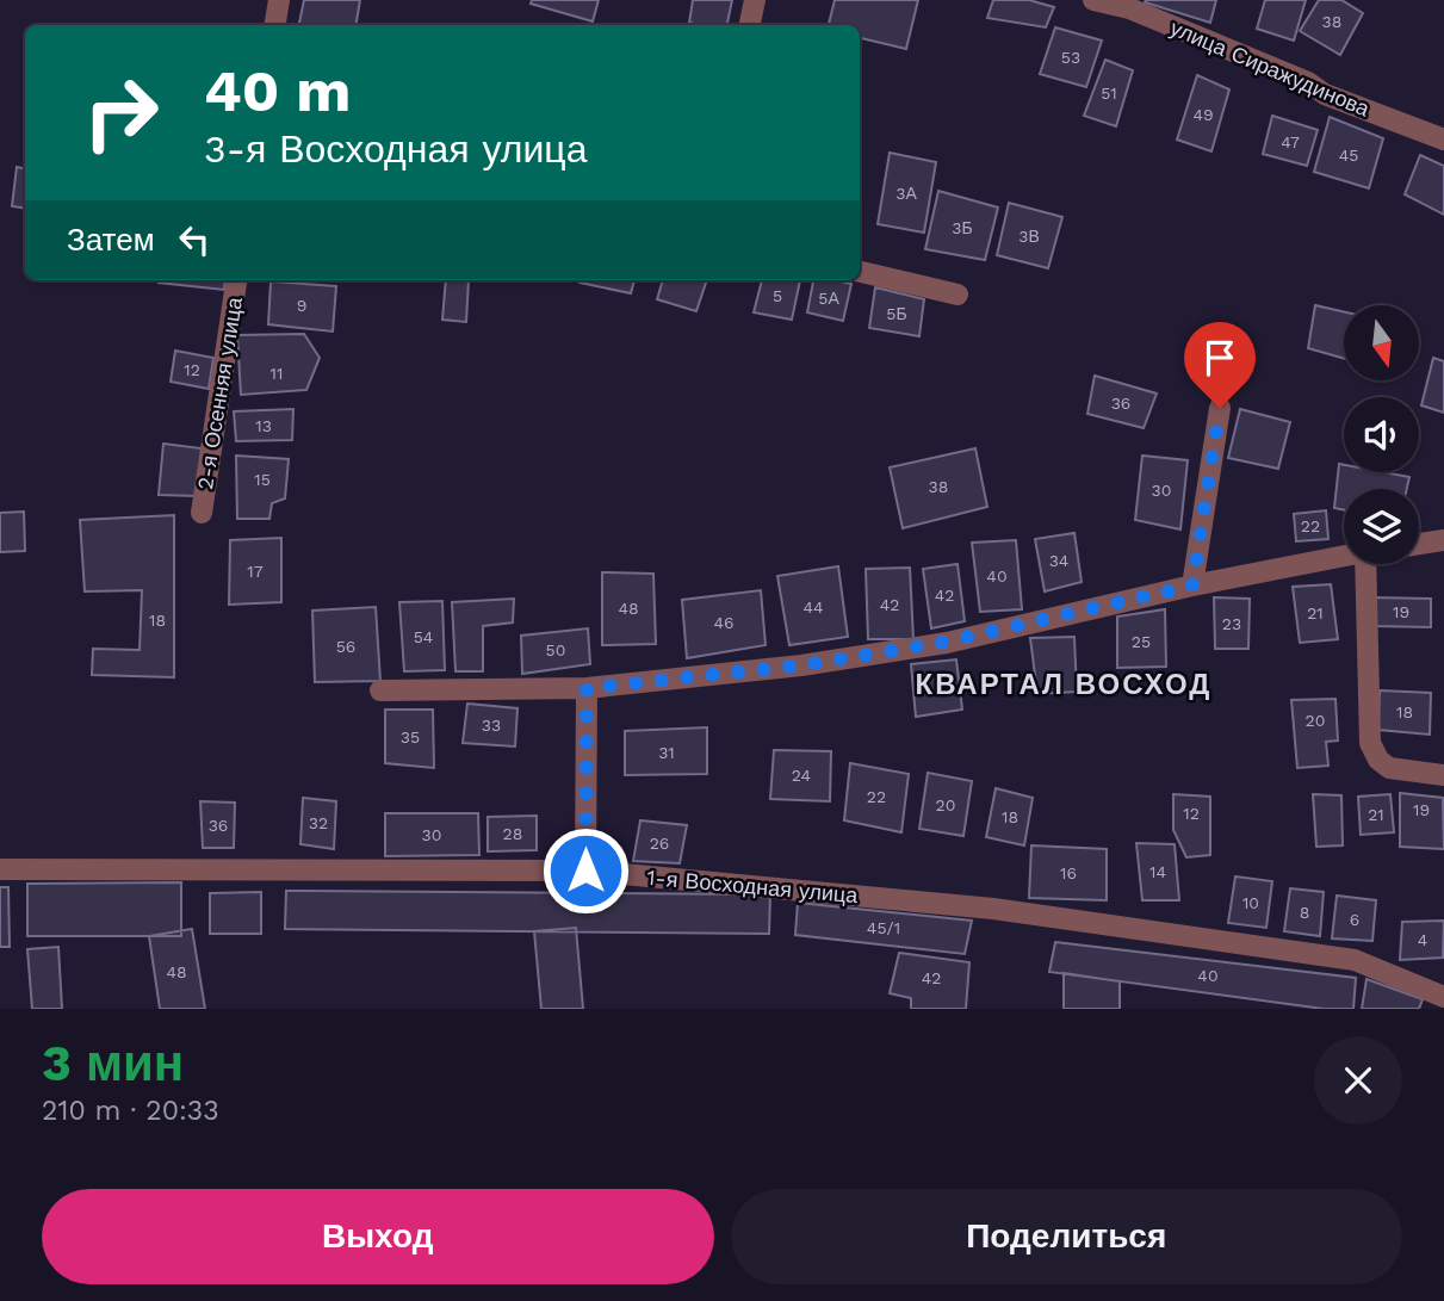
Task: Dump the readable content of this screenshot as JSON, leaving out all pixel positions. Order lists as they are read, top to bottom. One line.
{"streets":{"street":["улица Сиражудинова","2-я Осенняя улица","1-я Восходная улица"]},"districts":["КВАРТАЛ ВОСХОД"],"house_numbers":["38","53","51","49","47","45","3А","3Б","3В","5","5А","9","5Б","12","11","36","13","15","38","30","22","34","17","40","42","42","44","48","19","21","18","46","23","54","25","56","50","18","20","33","35","31","24","22","20","19","12","21","18","32","36","28","30","26","14","16","10","8","6","45/1","4","48","40","42"],"north":"bottom","page":{"turn":["40 m","3-я Восходная улица"],"then":"Затем","heading":["3 мин","210 m · 20:33"],"buttons":["Выход","Поделиться"]}}
